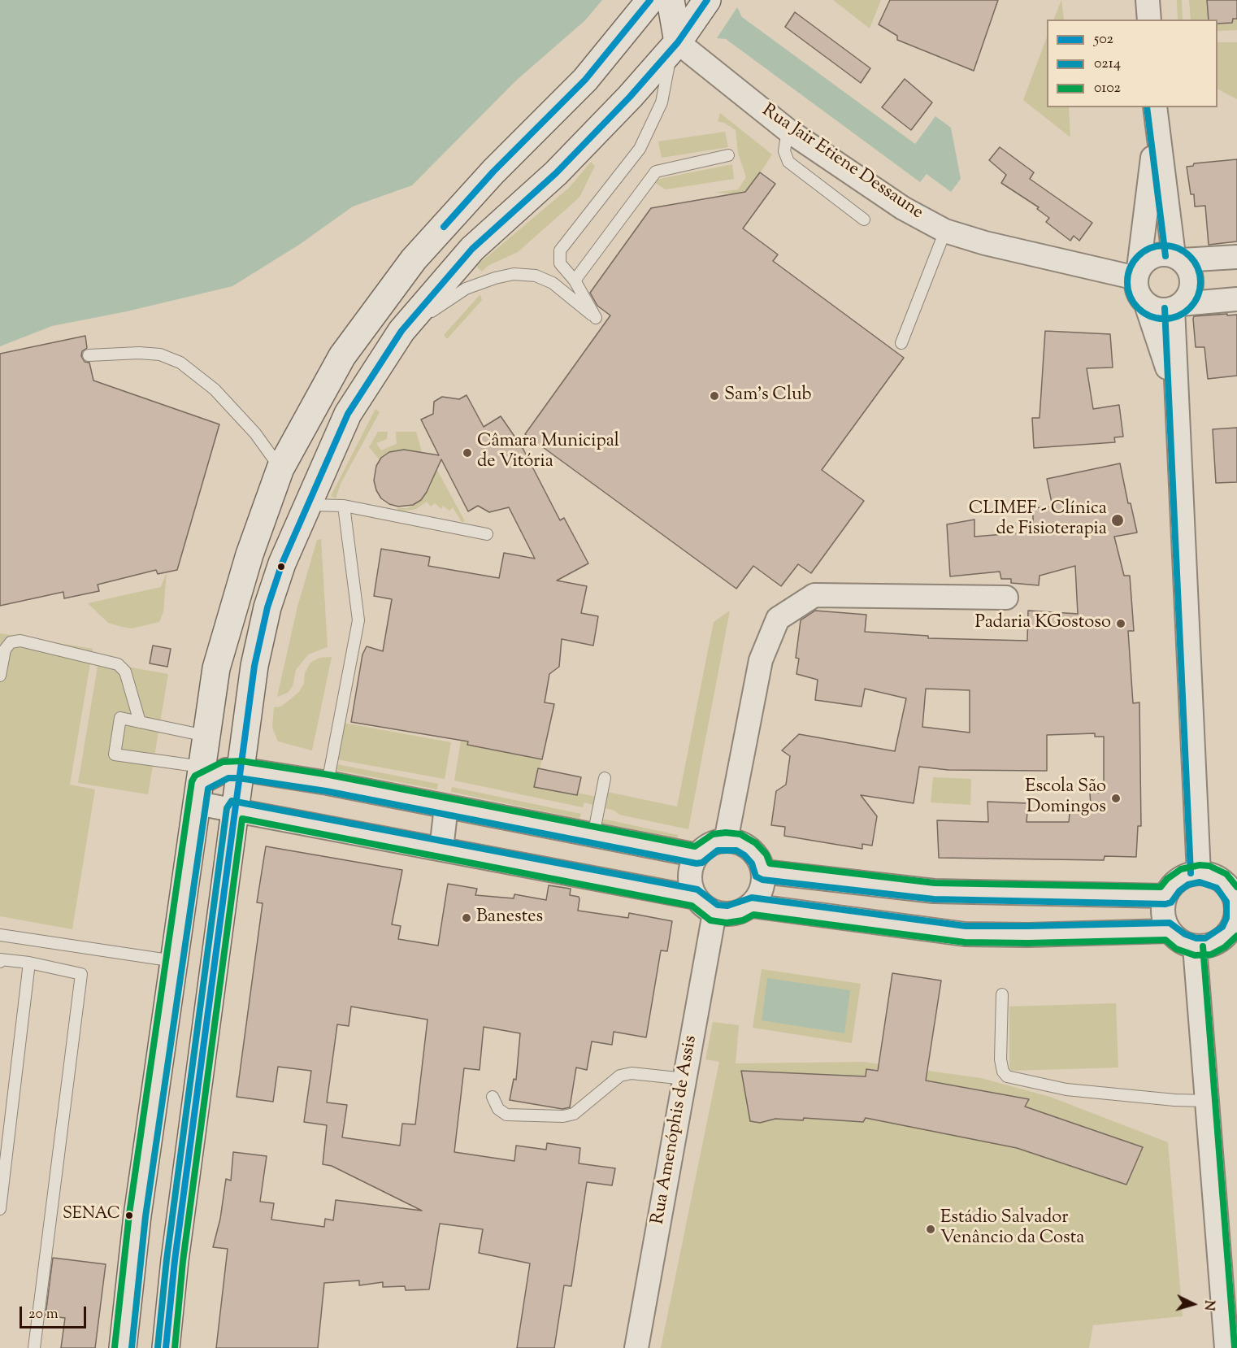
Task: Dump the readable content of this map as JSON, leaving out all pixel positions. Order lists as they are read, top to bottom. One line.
{"streets":{"street":["Rua Jair Etiene Dessaune","Rua Amenóphis de Assis"]},"places":["Sam's Club","Câmara Municipal de Vitória","CLIMEF - Clínica de Fisioterapia","Padaria KGostoso","Escola São Domingos","Banestes","SENAC","Estádio Salvador Venâncio da Costa"],"lines":["transit line 502","transit line 0214","transit line 0102"],"legend":["502","0214","0102"],"scale_bar":"20 m","north":"right"}
